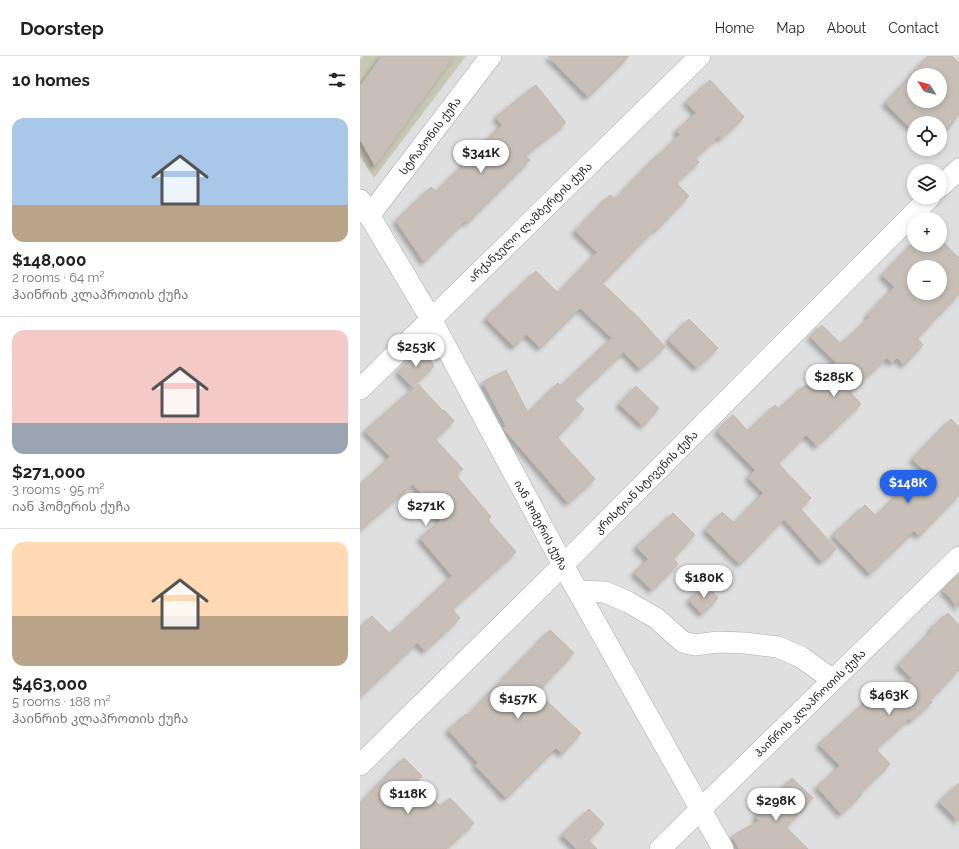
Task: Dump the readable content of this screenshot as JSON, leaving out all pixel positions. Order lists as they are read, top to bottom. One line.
{"streets":{"street":["სტრაბონის ქუჩა","არქანჯელო ლამბერტის ქუჩა","კრისტიან სტივენის ქუჩა","იან ჰომერის ქუჩა","ჰაინრიხ კლაპროთის ქუჩა"]},"crossings":[["სტრაბონის ქუჩა","იან ჰომერის ქუჩა"],["არქანჯელო ლამბერტის ქუჩა","იან ჰომერის ქუჩა"],["კრისტიან სტივენის ქუჩა","იან ჰომერის ქუჩა"],["იან ჰომერის ქუჩა","ჰაინრიხ კლაპროთის ქუჩა"]],"north":"top left","page":{"header":"Doorstep","nav":["Home","Map","About","Contact"],"heading":"10 homes","map_buttons":["+","−"],"list":[{"name":"$148,000","note":"2 rooms · 64 m² · ჰაინრიხ კლაპროთის ქუჩა"},{"name":"$271,000","note":"3 rooms · 95 m² · იან ჰომერის ქუჩა"},{"name":"$463,000","note":"5 rooms · 188 m² · ჰაინრიხ კლაპროთის ქუჩა"}],"price":["$341K","$253K","$285K","$148K","$271K","$180K","$463K","$157K","$118K","$298K"]}}
